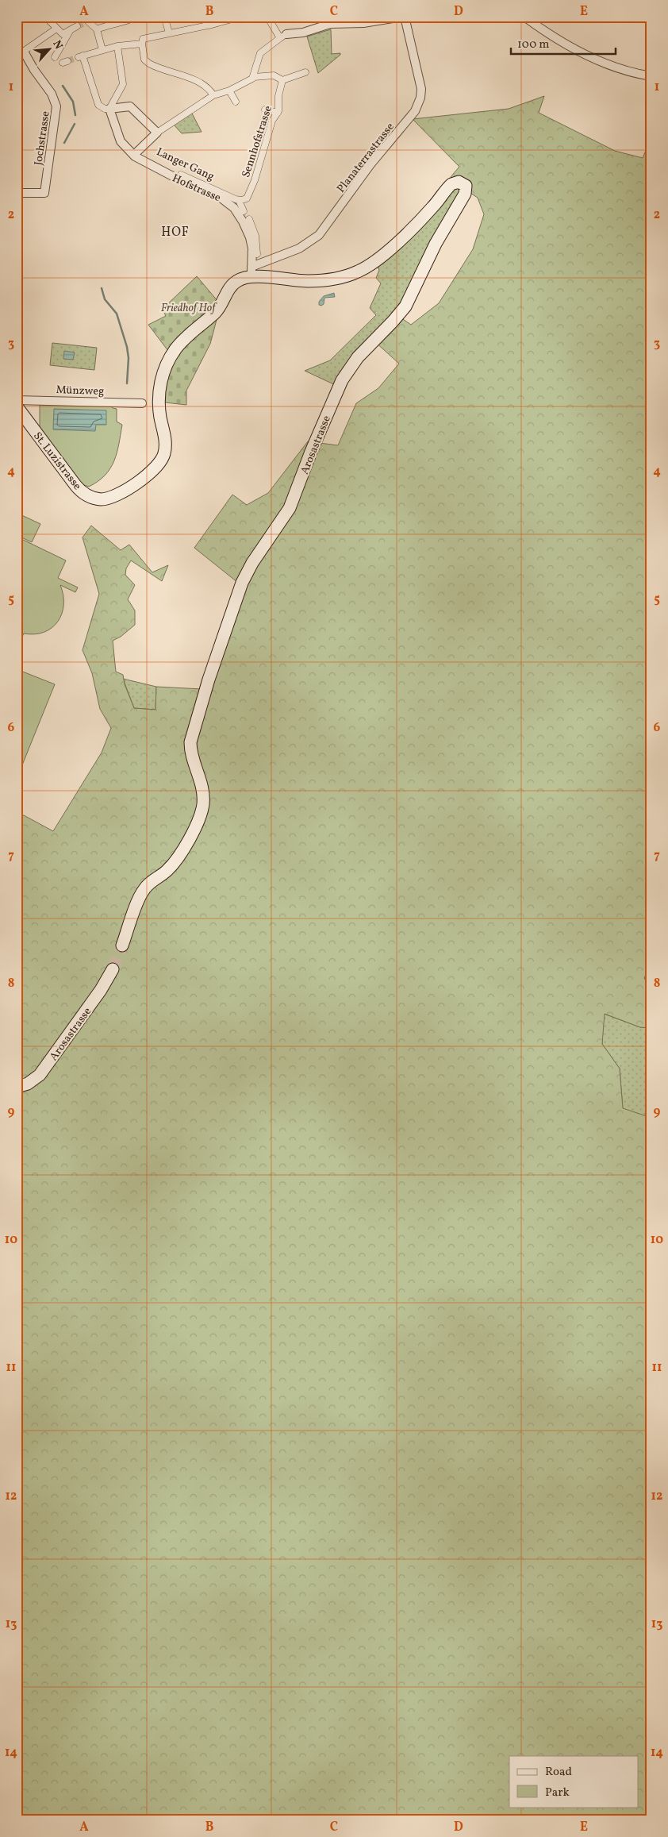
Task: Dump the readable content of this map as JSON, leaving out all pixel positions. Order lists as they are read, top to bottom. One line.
{"streets":{"main road":["Arosastrasse","St. Luzistrasse"],"street":["Jochstrasse","Sennhofstrasse","Planaterrastrasse","Langer Gang","Hofstrasse","Münzweg"]},"crossings":[["Sennhofstrasse","Langer Gang"],["Planaterrastrasse","Hofstrasse"],["Planaterrastrasse","Arosastrasse"],["Planaterrastrasse","St. Luzistrasse"],["Langer Gang","Hofstrasse"],["Hofstrasse","Arosastrasse"],["Hofstrasse","St. Luzistrasse"],["Arosastrasse","St. Luzistrasse"]],"districts":["HOF"],"parks":["Friedhof Hof"],"legend":["Road","Park"],"scale_bar":"100 m","north":"top right","grid":{"columns":["A","B","C","D","E"],"rows":["1","2","3","4","5","6","7","8","9","10","11","12","13","14"]}}
